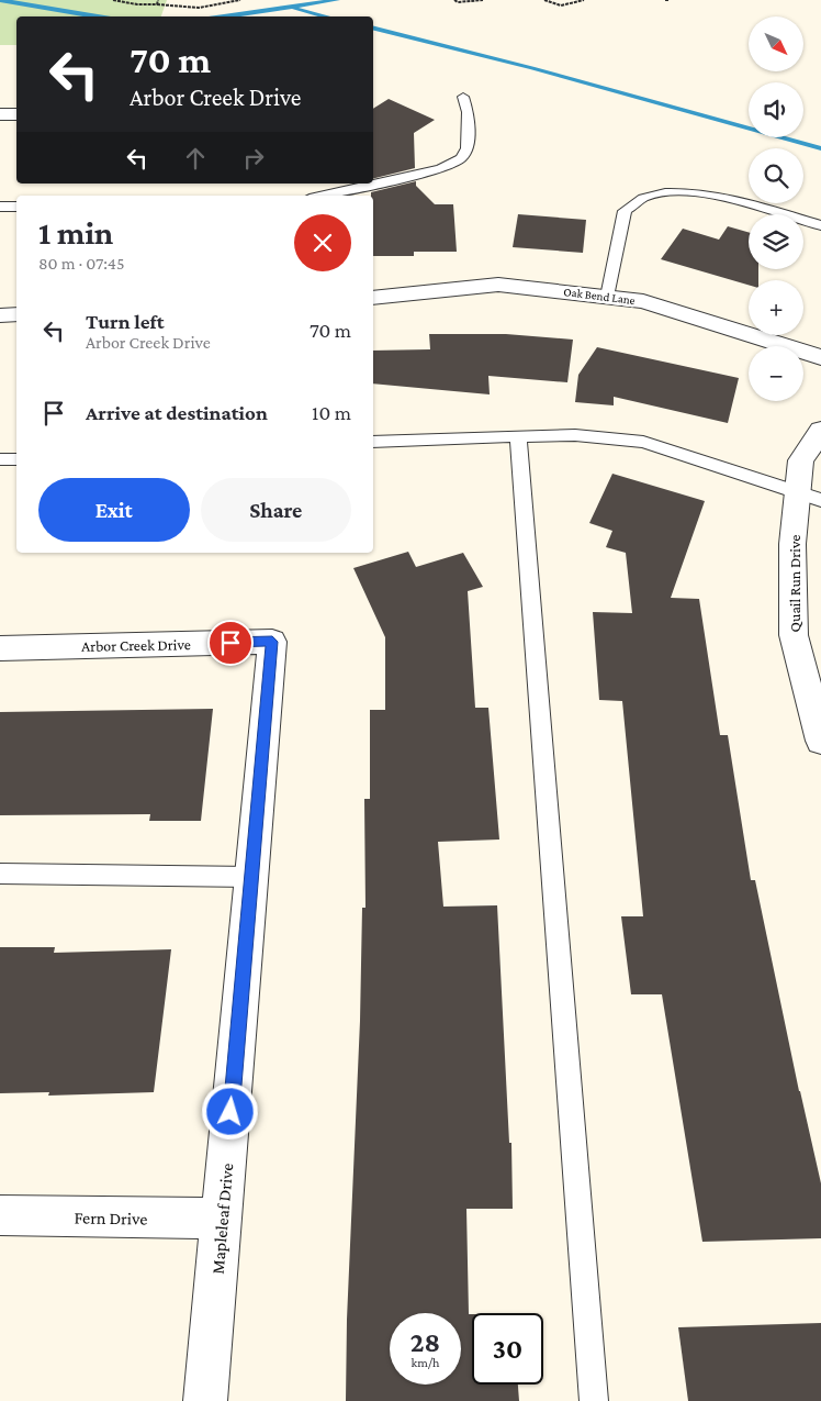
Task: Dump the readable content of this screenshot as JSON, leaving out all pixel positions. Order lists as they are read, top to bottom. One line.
{"streets":{"street":["Oak Bend Lane","Quail Run Drive","Arbor Creek Drive","Fern Drive","Mapleleaf Drive"]},"crossings":[["Arbor Creek Drive","Mapleleaf Drive"],["Fern Drive","Mapleleaf Drive"]],"north":"bottom right","page":{"map_buttons":["+","−"],"turn":["70 m","Arbor Creek Drive"],"heading":["1 min","80 m · 07:45"],"list":[{"name":"Turn left","note":"Arbor Creek Drive","value":"70 m"},{"name":"Arrive at destination","value":"10 m"}],"buttons":["Exit","Share"],"speed":"28 km/h","limit":"30"}}
